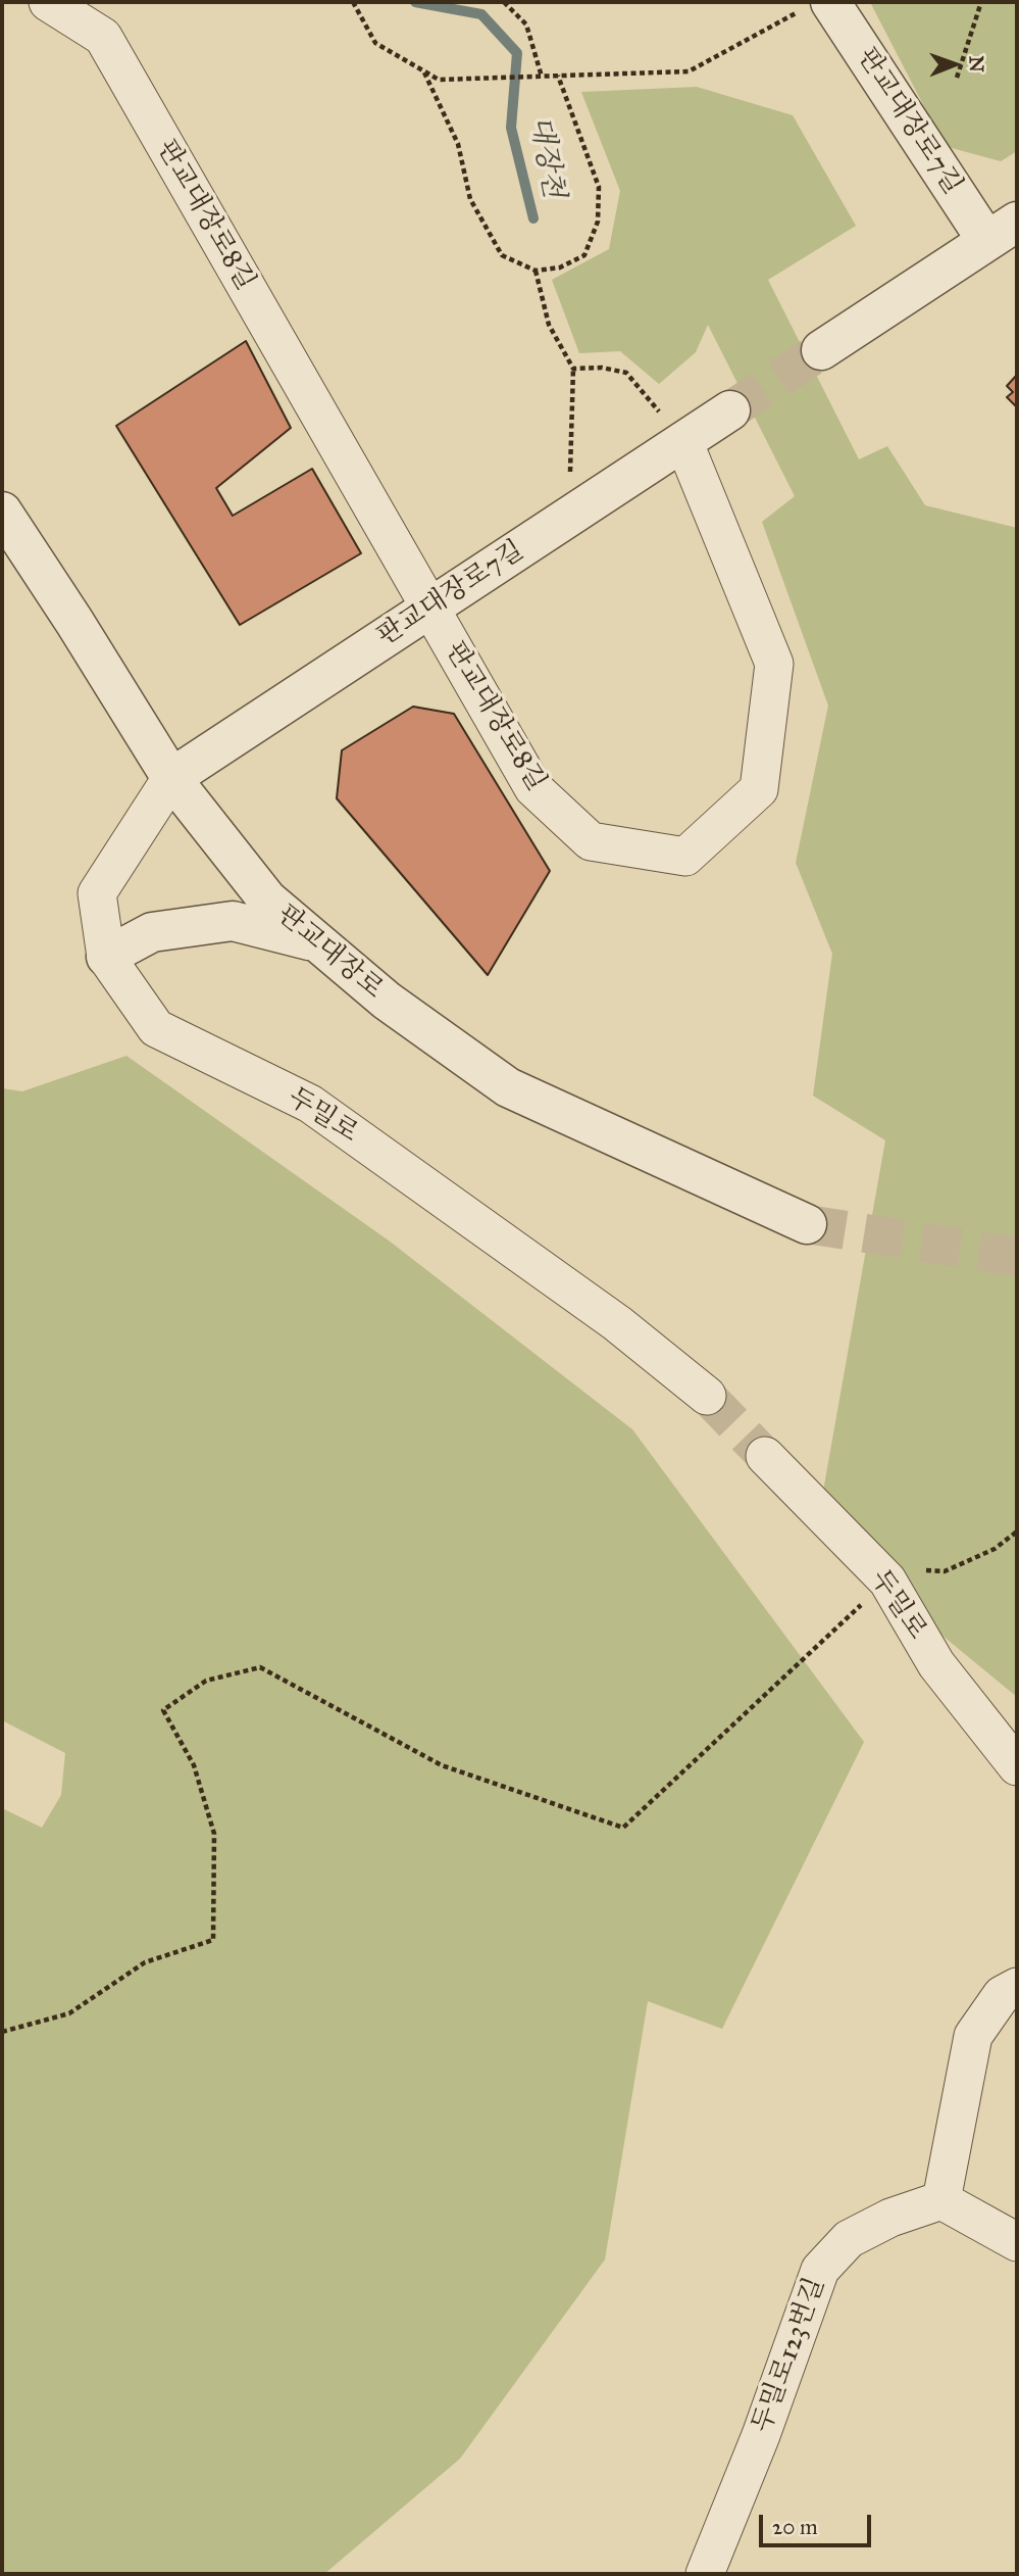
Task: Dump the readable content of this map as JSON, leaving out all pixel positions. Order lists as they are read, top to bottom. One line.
{"streets":{"street":["판교대장로7길","판교대장로8길","판교대장로","두밀로","두밀로123번길"]},"crossings":[["판교대장로7길","판교대장로8길"],["판교대장로7길","판교대장로"],["판교대장로7길","두밀로"],["판교대장로","두밀로"]],"water":["대장천"],"scale_bar":"20 m","north":"right"}
